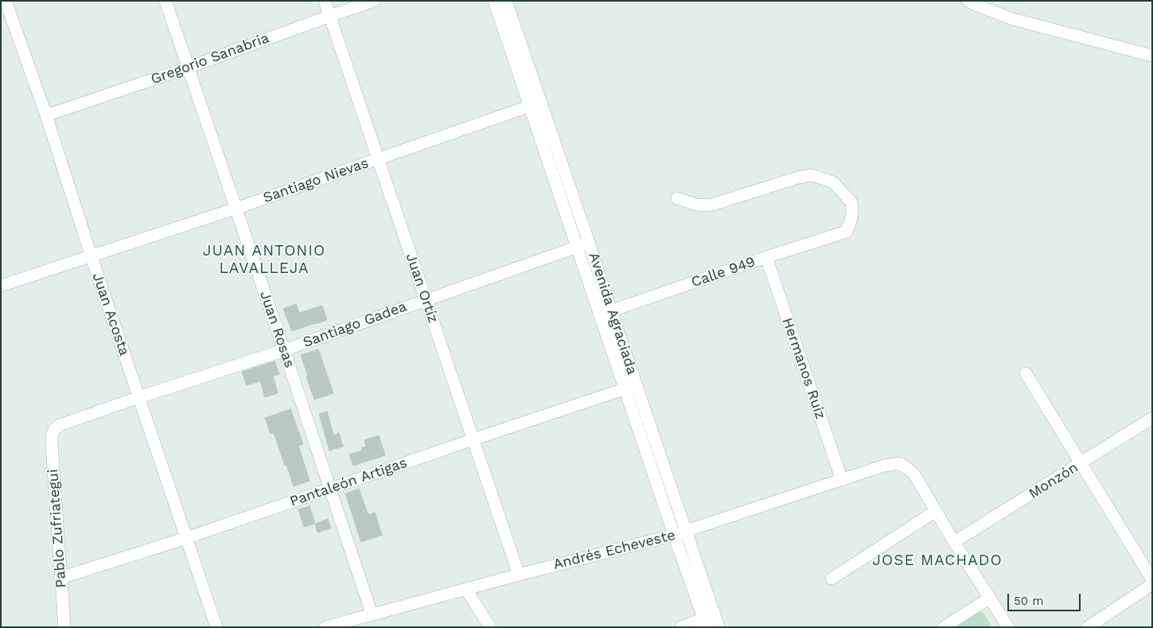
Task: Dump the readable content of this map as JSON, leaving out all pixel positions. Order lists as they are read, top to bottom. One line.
{"streets":{"street":["Gregorio Sanabria","Santiago Nievas","Calle 949","Juan Ortíz","Avenida Agraciada","Juan Acosta","Santiago Gadea","Juan Rosas","Hermanos Ruiz","Monzón","Pantaleón Artigas","Pablo Zufriategui","Andrés Echeveste"]},"crossings":[["Gregorio Sanabria","Juan Ortíz"],["Gregorio Sanabria","Juan Acosta"],["Gregorio Sanabria","Juan Rosas"],["Santiago Nievas","Juan Ortíz"],["Santiago Nievas","Avenida Agraciada"],["Santiago Nievas","Juan Acosta"],["Santiago Nievas","Juan Rosas"],["Calle 949","Avenida Agraciada"],["Calle 949","Hermanos Ruiz"],["Juan Ortíz","Santiago Gadea"],["Juan Ortíz","Pantaleón Artigas"],["Juan Ortíz","Andrés Echeveste"],["Avenida Agraciada","Santiago Gadea"],["Avenida Agraciada","Pantaleón Artigas"],["Avenida Agraciada","Andrés Echeveste"],["Juan Acosta","Santiago Gadea"],["Juan Acosta","Pantaleón Artigas"],["Santiago Gadea","Juan Rosas"],["Santiago Gadea","Pablo Zufriategui"],["Juan Rosas","Pantaleón Artigas"],["Juan Rosas","Andrés Echeveste"],["Hermanos Ruiz","Andrés Echeveste"],["Pantaleón Artigas","Pablo Zufriategui"]],"districts":["JUAN ANTONIO LAVALLEJA","JOSE MACHADO"],"scale_bar":"50 m"}
